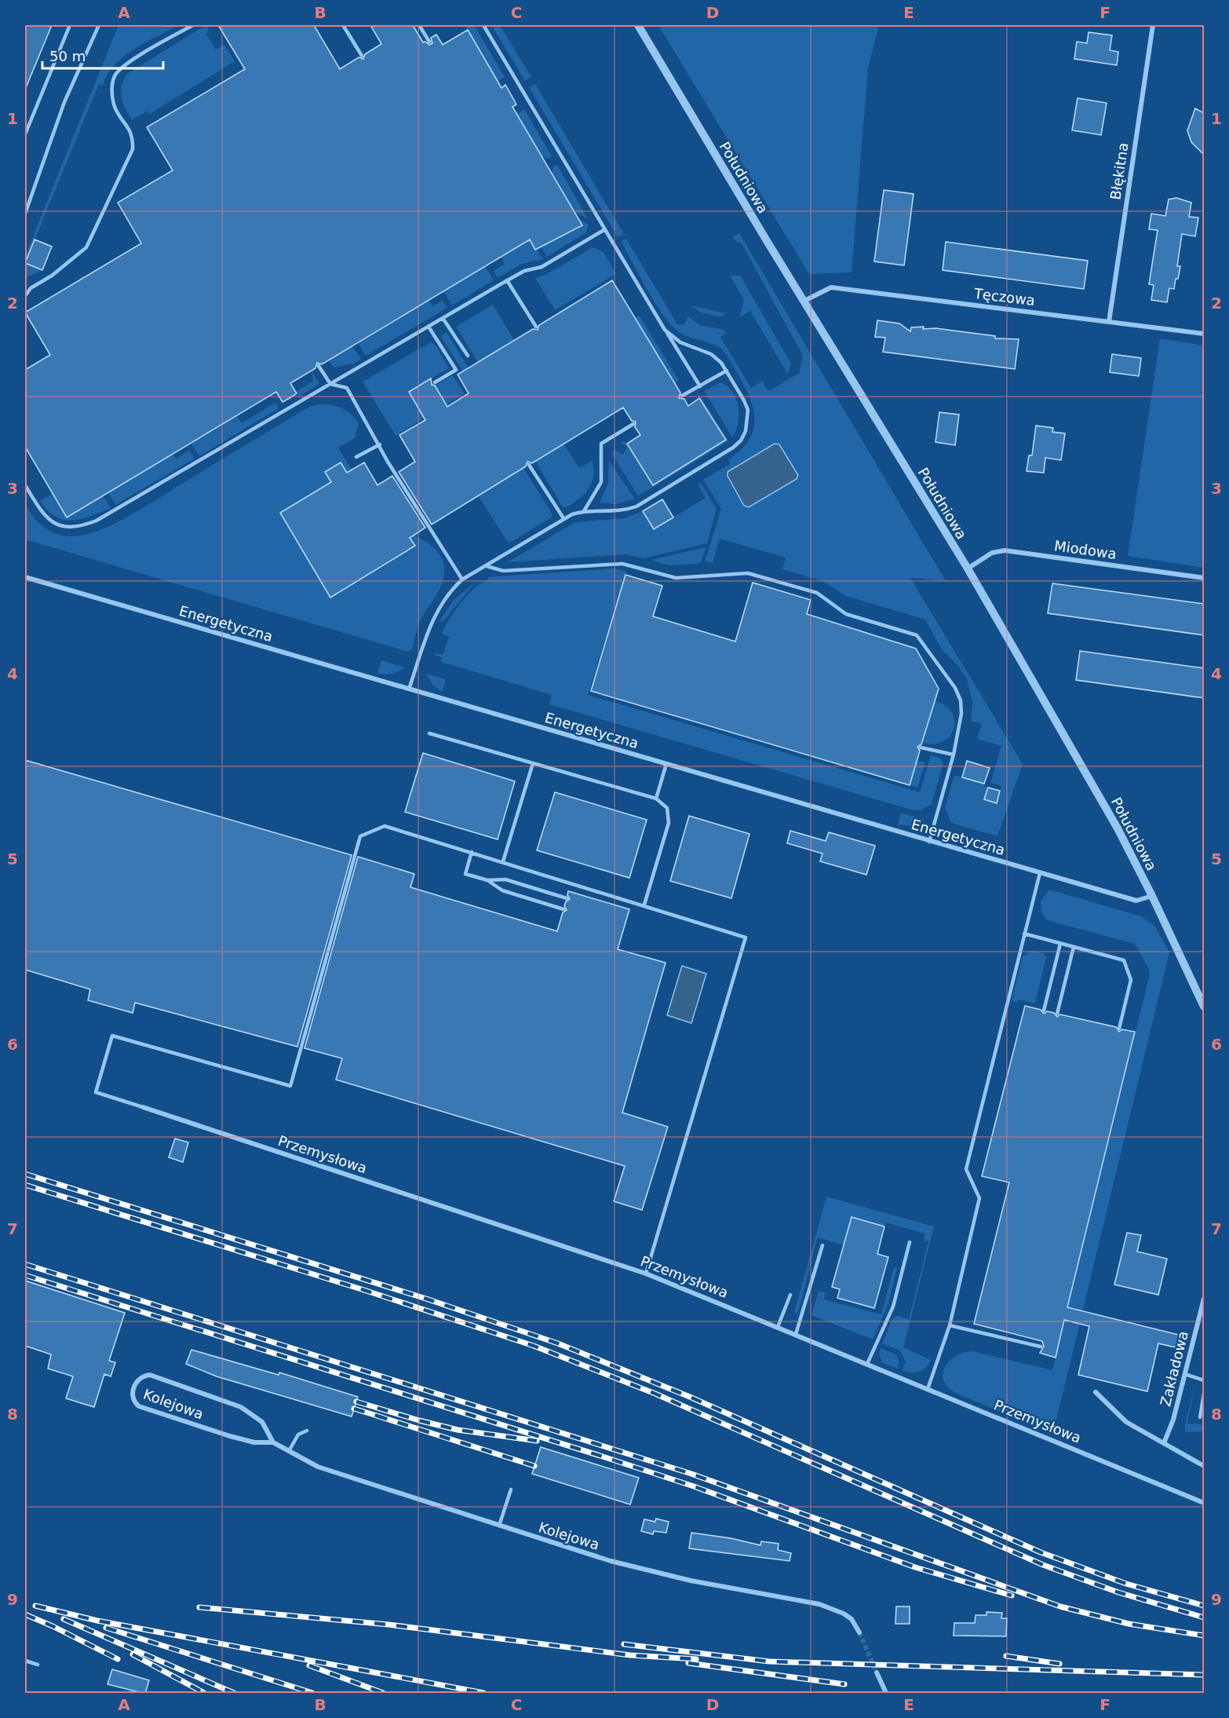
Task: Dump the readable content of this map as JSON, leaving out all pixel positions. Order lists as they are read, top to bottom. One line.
{"streets":{"street":["Błękitna","Południowa","Tęczowa","Miodowa","Energetyczna","Przemysłowa","Zakładowa","Kolejowa"]},"crossings":[["Błękitna","Tęczowa"],["Południowa","Tęczowa"],["Południowa","Miodowa"],["Południowa","Energetyczna"]],"scale_bar":"50 m","grid":{"columns":["A","B","C","D","E","F"],"rows":["1","2","3","4","5","6","7","8","9"]}}
